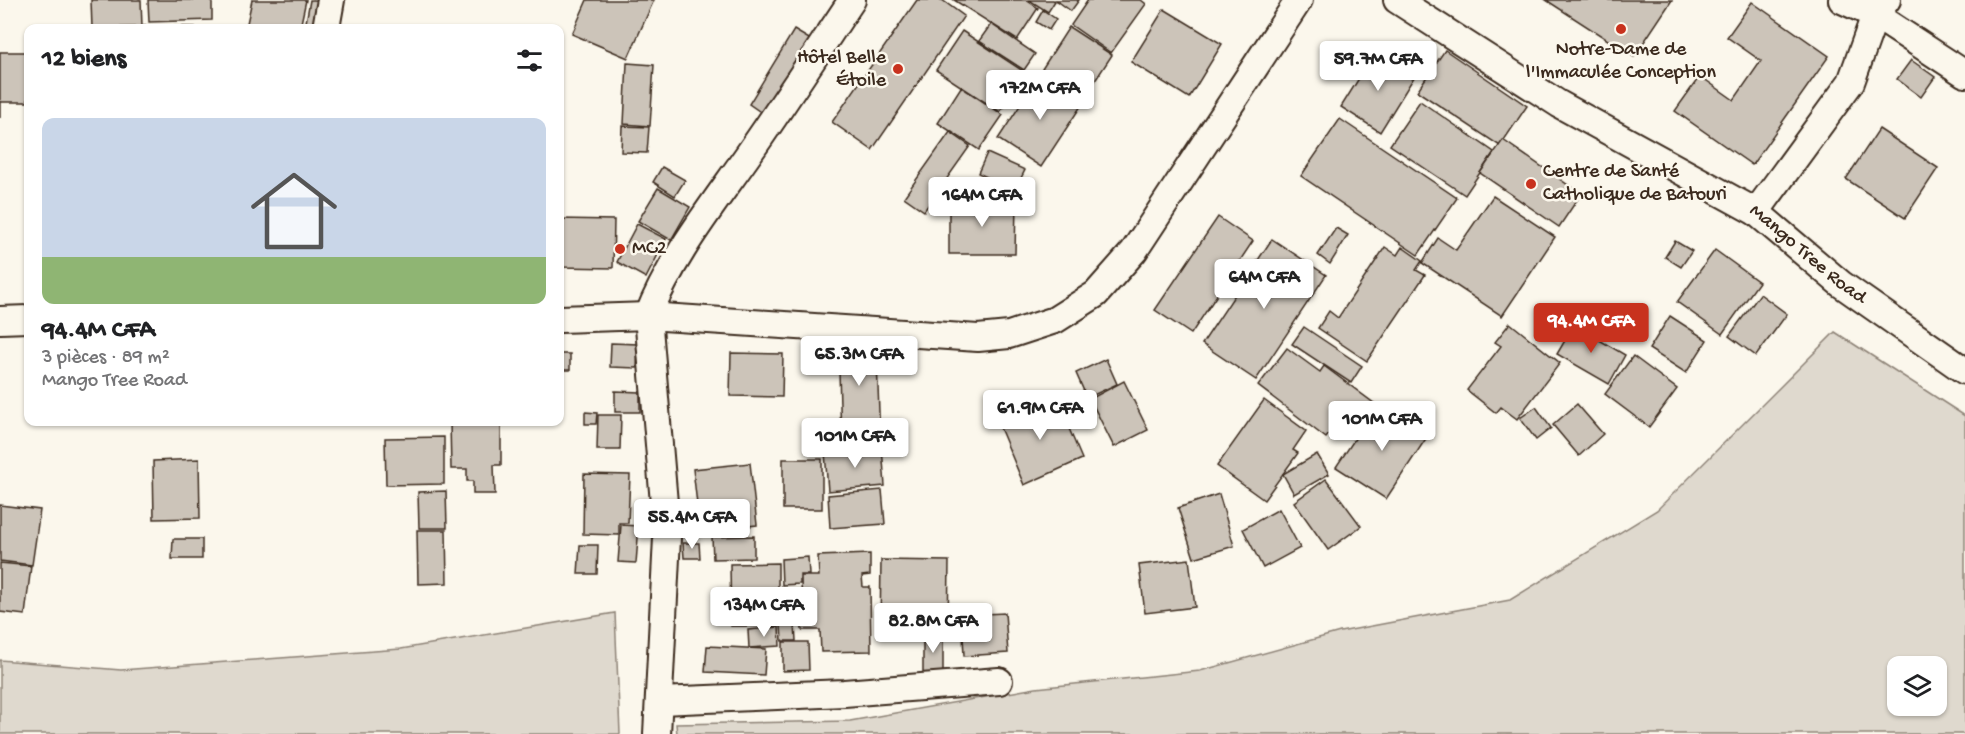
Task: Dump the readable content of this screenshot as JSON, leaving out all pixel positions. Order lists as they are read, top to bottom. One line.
{"streets":{"street":["Mango Tree Road"]},"places":["Notre-Dame de l'Immaculée Conception","Hôtel Belle Étoile","Centre de Santé Catholique de Batouri","MC2"],"page":{"heading":"12 biens","price":["59.7M CFA","172M CFA","164M CFA","64M CFA","94.4M CFA","65.3M CFA","61.9M CFA","101M CFA","101M CFA","55.4M CFA","134M CFA","82.8M CFA"],"list":[{"name":"94.4M CFA","note":"3 pièces · 89 m² · Mango Tree Road"}]}}
